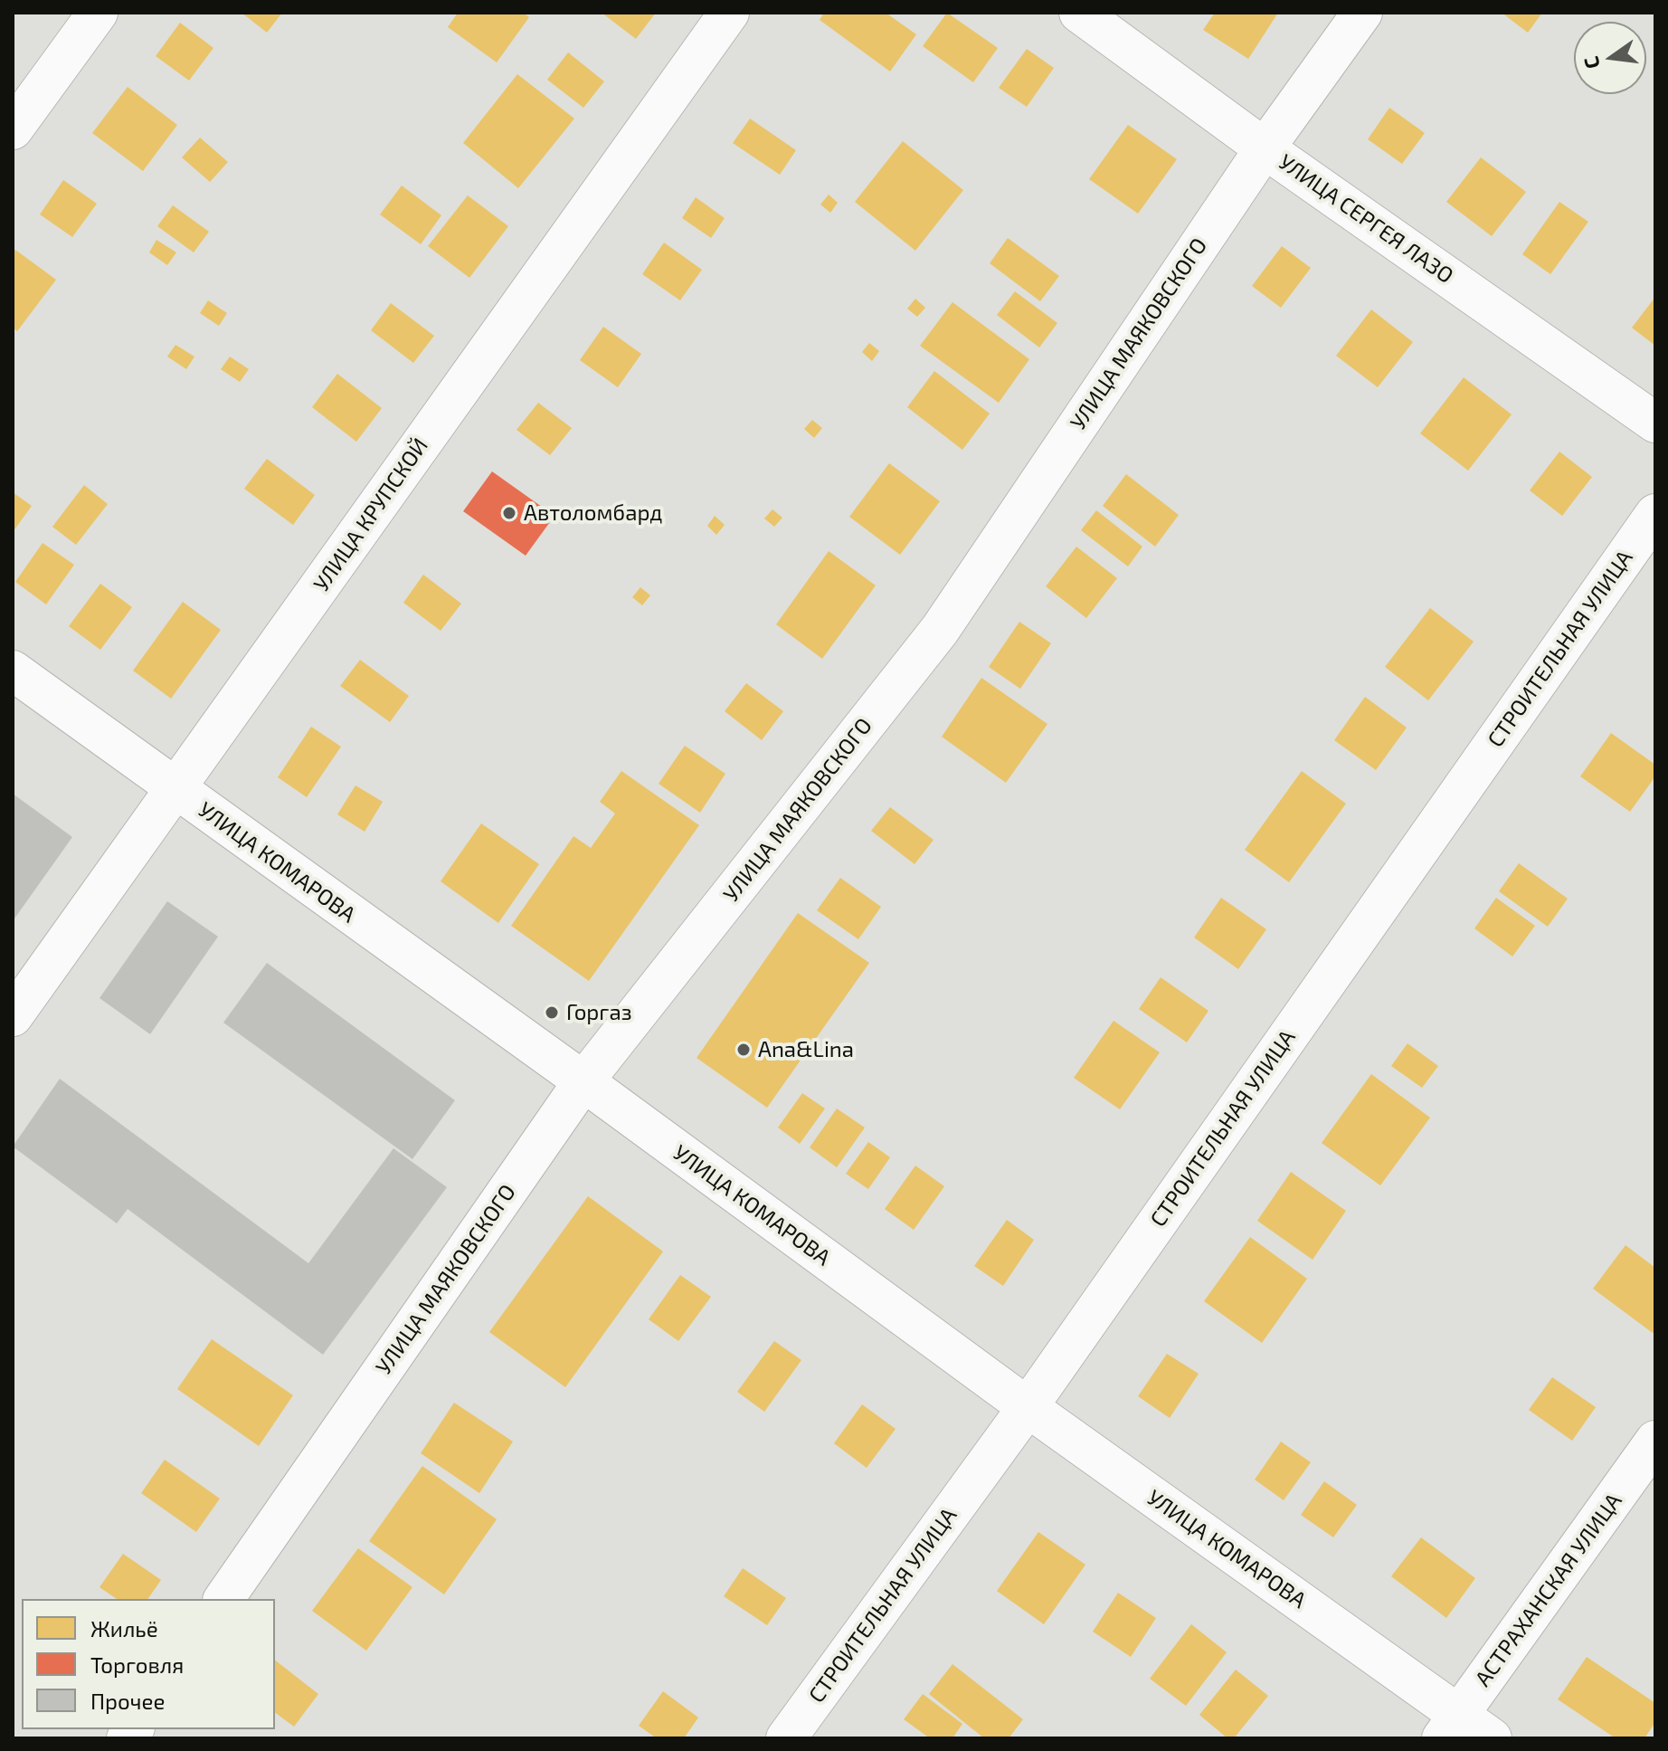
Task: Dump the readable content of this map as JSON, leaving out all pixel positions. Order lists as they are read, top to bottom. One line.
{"streets":{"street":["УЛИЦА СЕРГЕЯ ЛАЗО","УЛИЦА МАЯКОВСКОГО","УЛИЦА КРУПСКОЙ","СТРОИТЕЛЬНАЯ УЛИЦА","УЛИЦА КОМАРОВА","АСТРАХАНСКАЯ УЛИЦА"]},"crossings":[["УЛИЦА СЕРГЕЯ ЛАЗО","УЛИЦА МАЯКОВСКОГО"],["УЛИЦА МАЯКОВСКОГО","УЛИЦА КОМАРОВА"],["УЛИЦА КРУПСКОЙ","УЛИЦА КОМАРОВА"],["СТРОИТЕЛЬНАЯ УЛИЦА","УЛИЦА КОМАРОВА"],["УЛИЦА КОМАРОВА","АСТРАХАНСКАЯ УЛИЦА"]],"places":["Автоломбард","Горгаз","Ana&Lina"],"legend":["Жильё","Торговля","Прочее"],"north":"left"}
